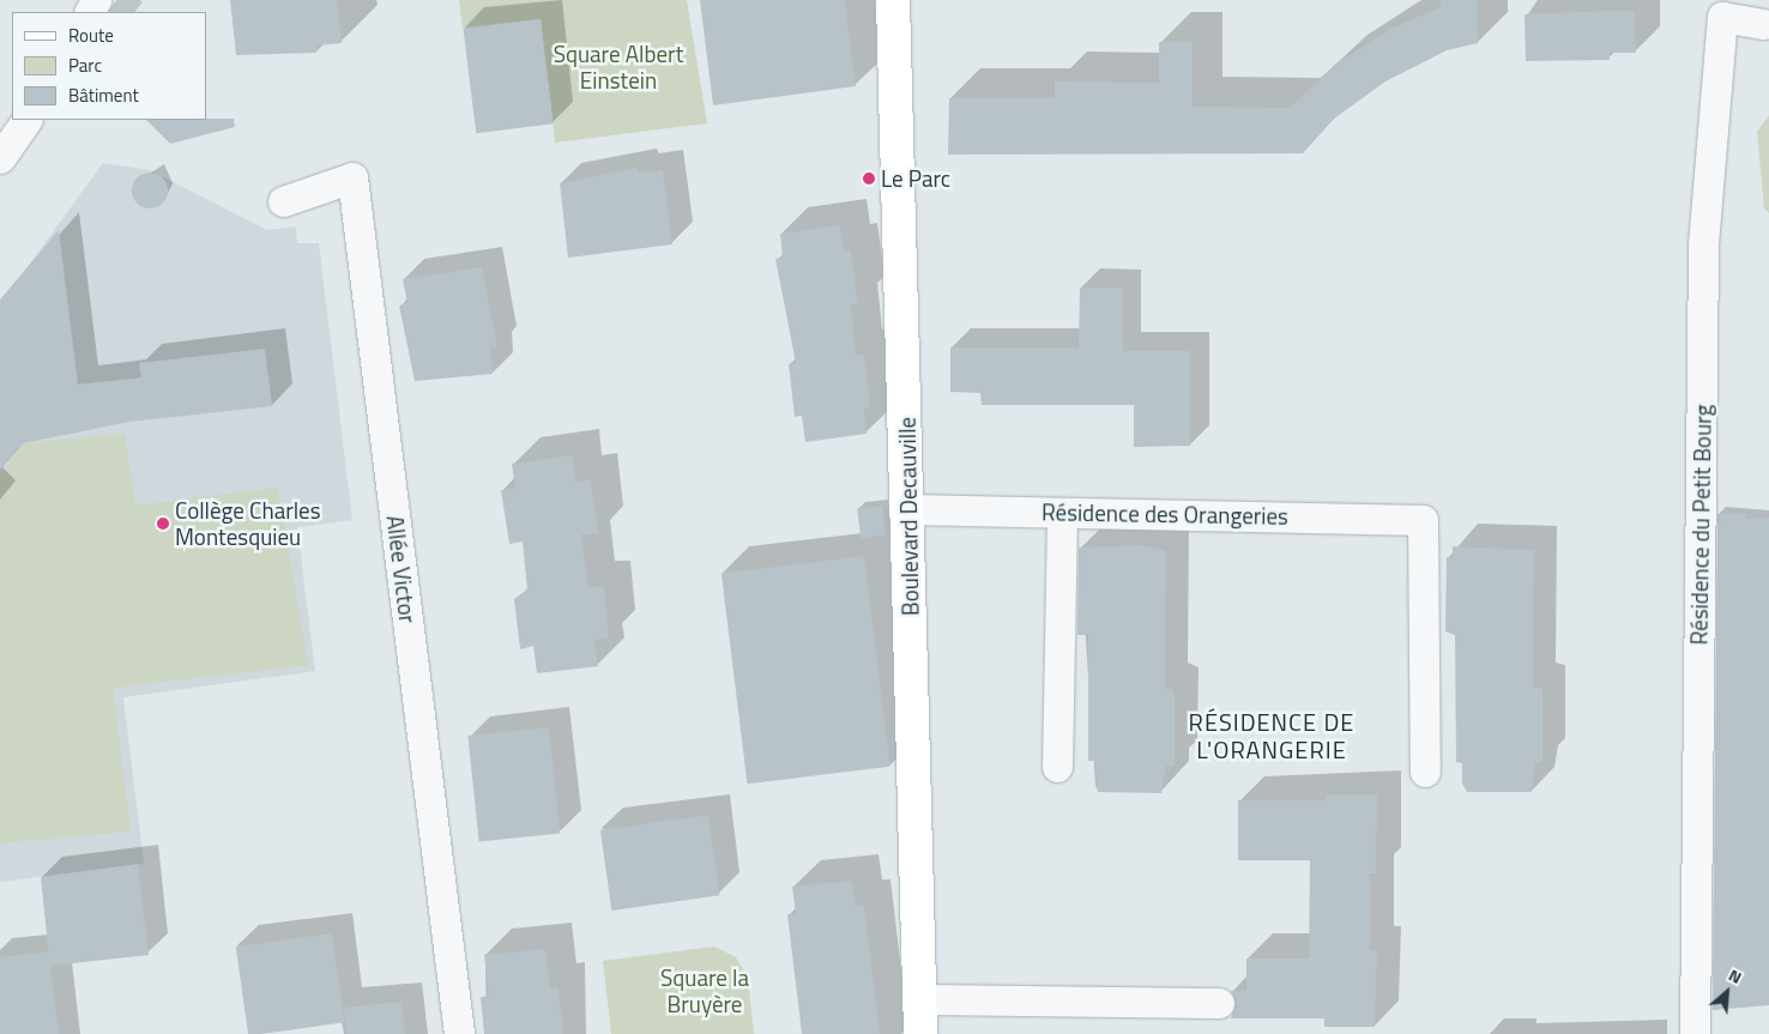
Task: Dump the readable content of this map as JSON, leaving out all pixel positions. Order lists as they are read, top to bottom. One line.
{"streets":{"street":["Résidence des Orangeries","Boulevard Decauville","Résidence du Petit Bourg","Allée Victor"]},"crossings":[["Résidence des Orangeries","Boulevard Decauville"]],"districts":["RÉSIDENCE DE L'ORANGERIE"],"parks":["Square Albert Einstein","Square la Bruyère"],"places":["Le Parc","Collège Charles Montesquieu"],"legend":["Route","Parc","Bâtiment"],"north":"top right"}
